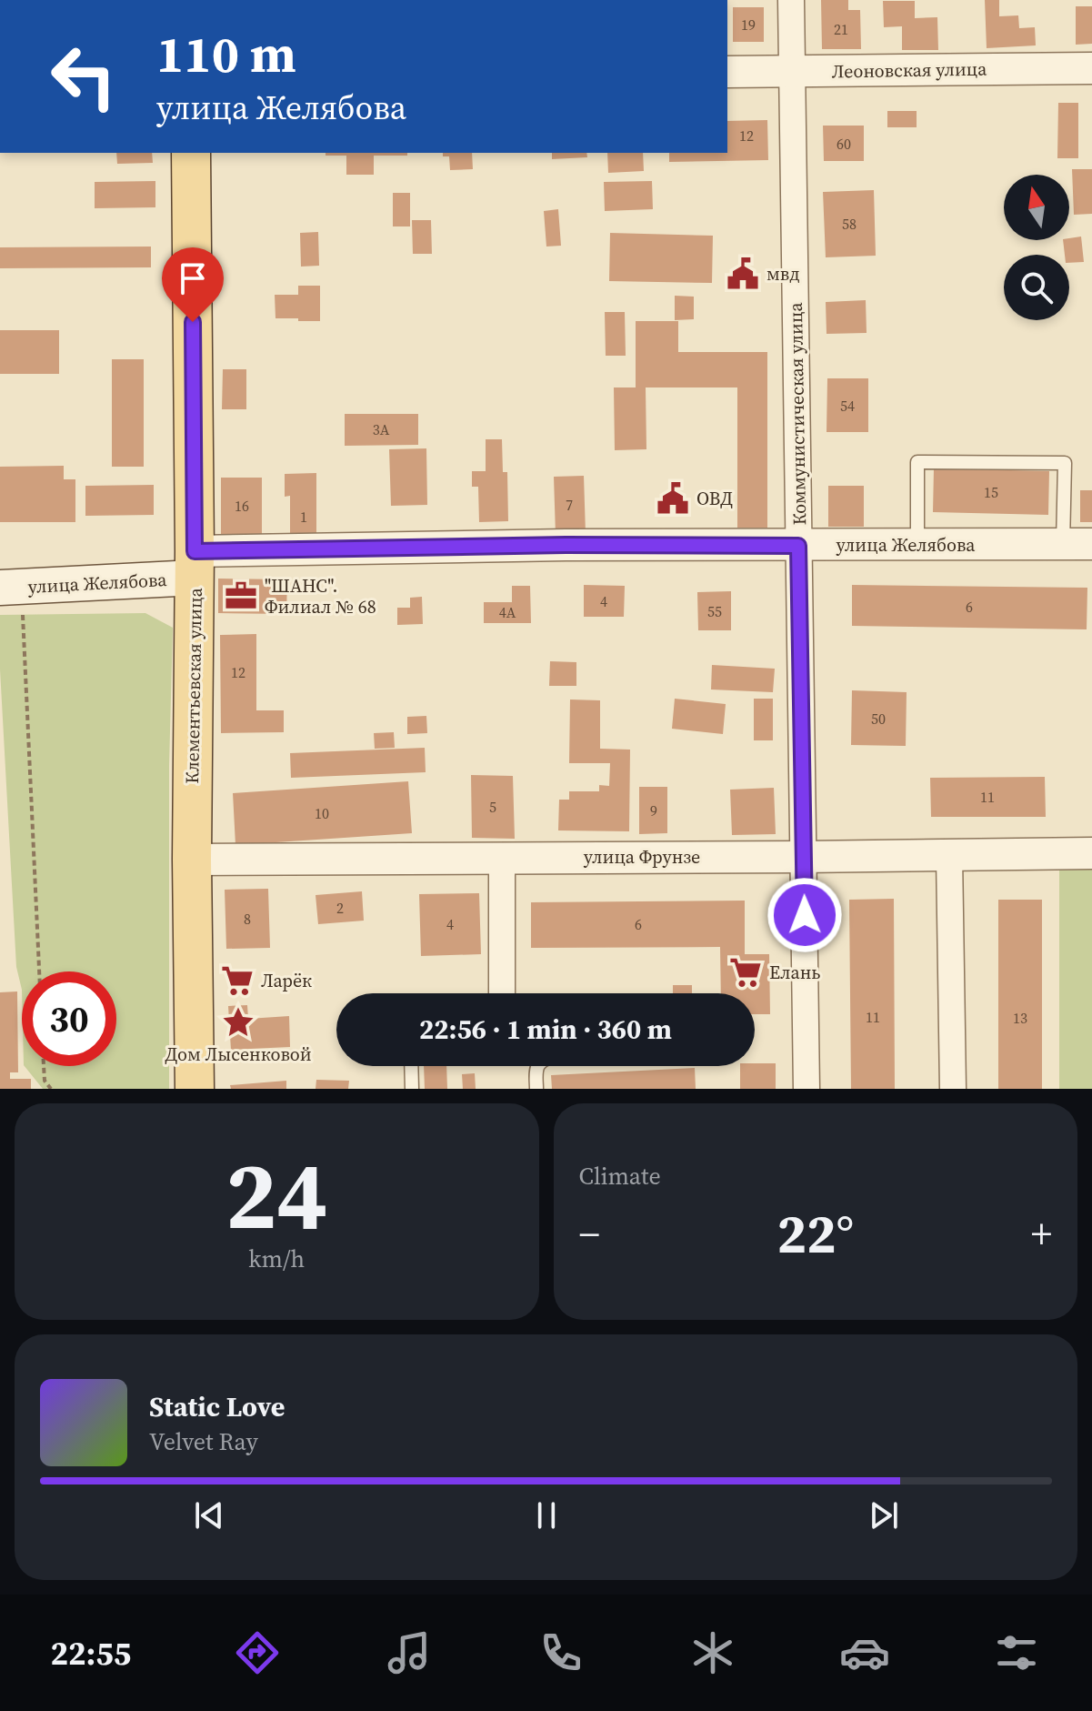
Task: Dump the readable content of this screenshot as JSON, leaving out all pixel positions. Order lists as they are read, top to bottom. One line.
{"streets":{"main road":["улица Желябова","Клементьевская улица"],"street":["Леоновская улица","Коммунистическая улица","улица Фрунзе"]},"crossings":[["Леоновская улица","Коммунистическая улица"],["Коммунистическая улица","улица Желябова"],["Коммунистическая улица","улица Фрунзе"],["улица Желябова","Клементьевская улица"],["Клементьевская улица","улица Фрунзе"]],"places":{"public building":["мвд","ОВД"],"office":["\"ШАНС\". Филиал № 68"],"supermarket":["Елань","Ларёк"],"place":["Дом Лысенковой"]},"house_numbers":["19","21","12","60","58","54","3А","15","7","16","1","4","6","55","4А","12","50","11","5","9","10","2","8","4","6","11","13"],"north":"top","page":{"turn":["110 m","улица Желябова"],"limit":"30","trip":"22:56 · 1 min · 360 m","tile":[["24","km/h"],"Climate"],"heat":["−","22°","+"],"song":["Static Love","Velvet Ray"],"tabs":"22:55"}}
